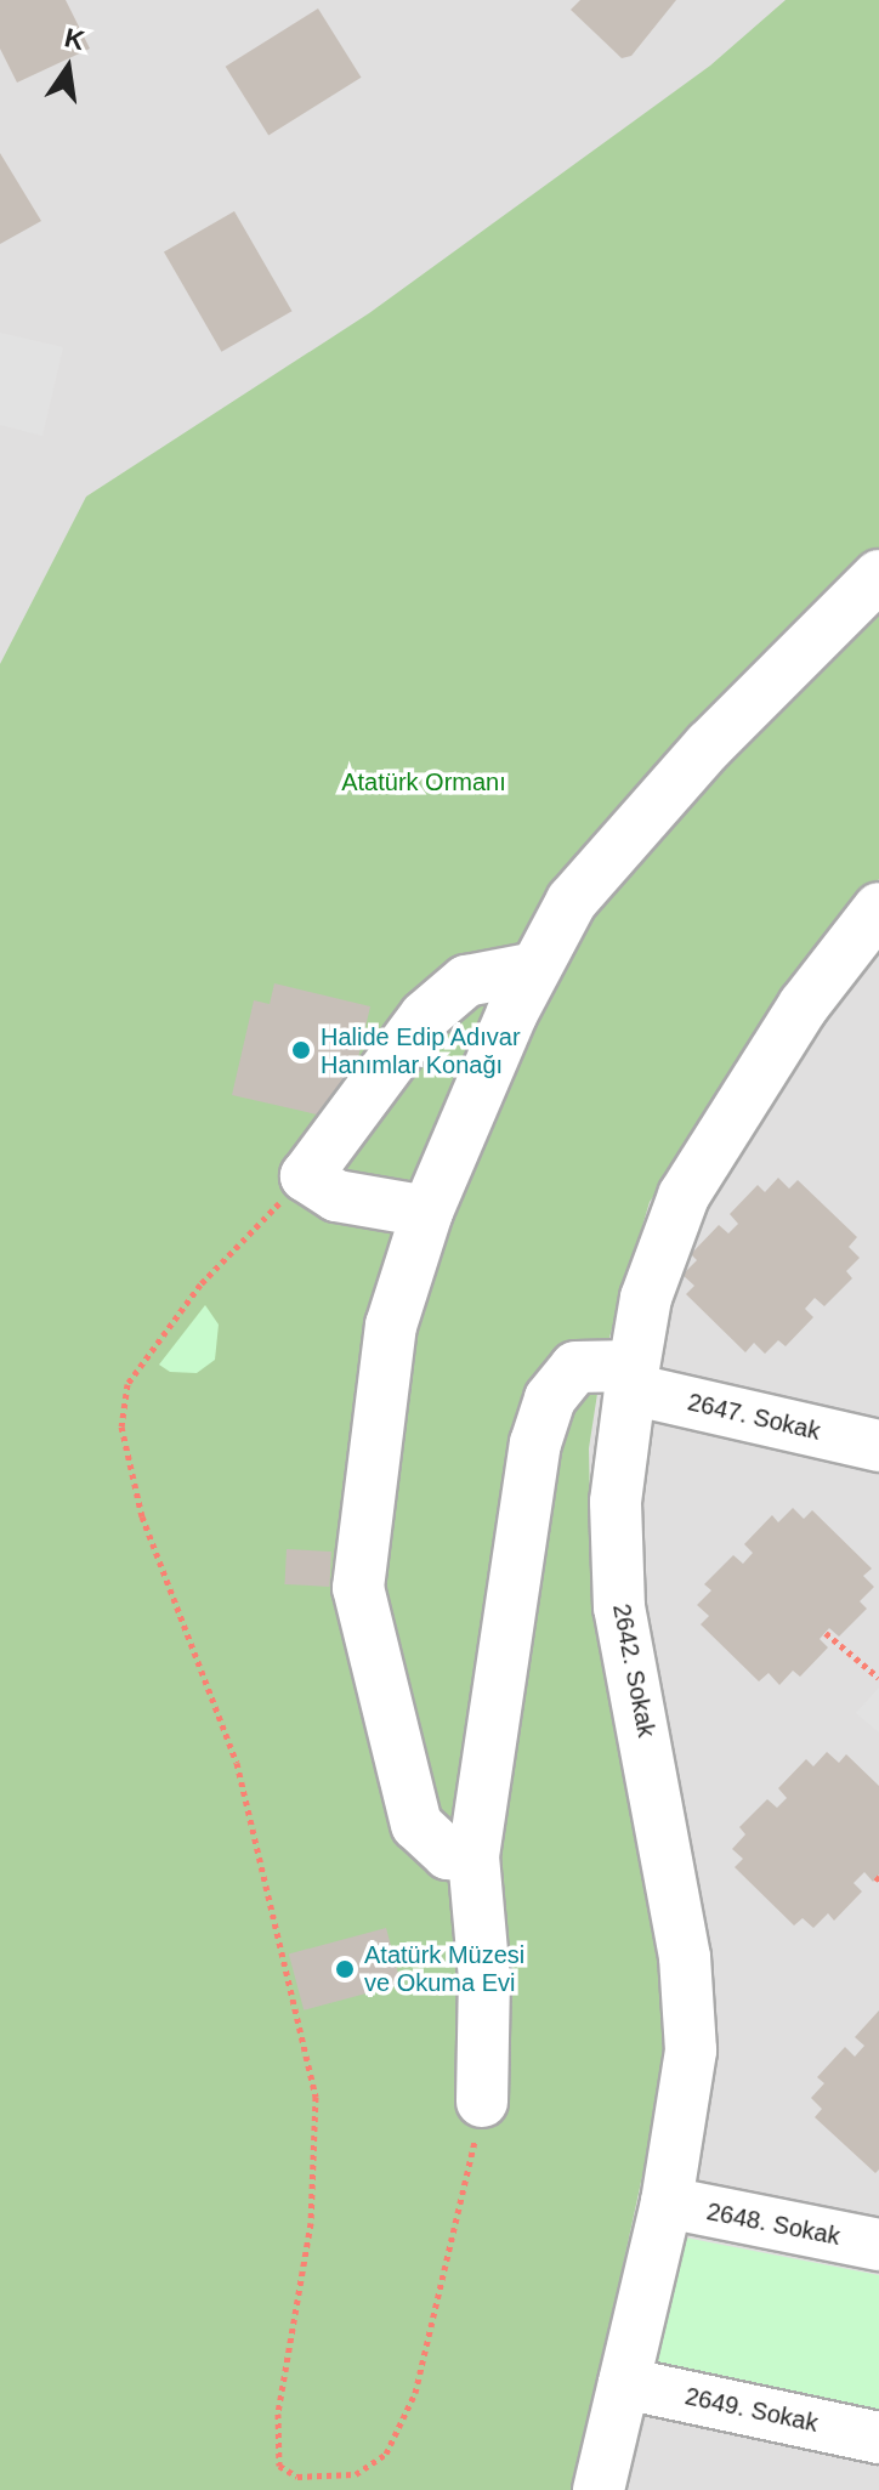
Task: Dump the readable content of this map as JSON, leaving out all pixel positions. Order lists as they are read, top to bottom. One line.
{"streets":{"street":["2647. Sokak","2642. Sokak","2648. Sokak","2649. Sokak"]},"crossings":[["2647. Sokak","2642. Sokak"],["2642. Sokak","2648. Sokak"],["2642. Sokak","2649. Sokak"]],"parks":["Atatürk Ormanı"],"places":["Halide Edip Adıvar Hanımlar Konağı","Atatürk Müzesi ve Okuma Evi"],"north":"top"}
